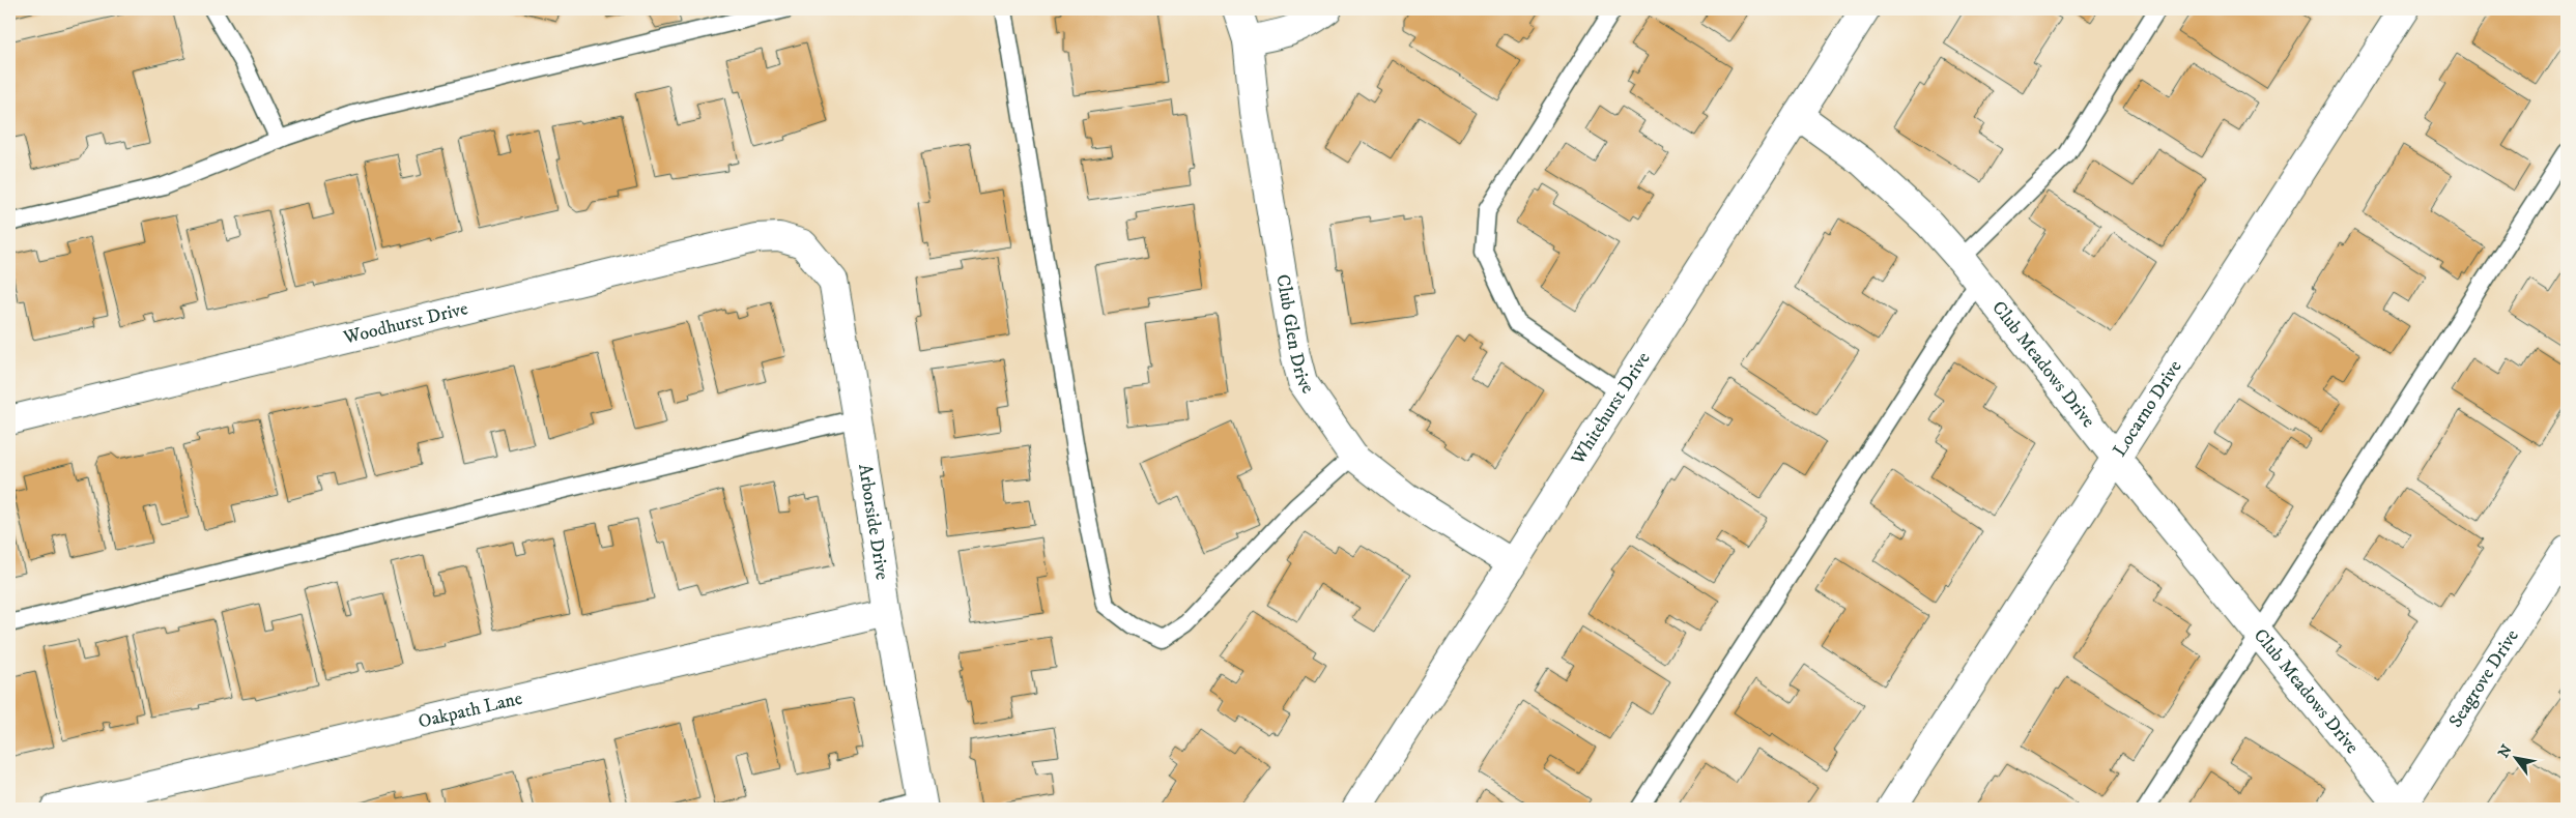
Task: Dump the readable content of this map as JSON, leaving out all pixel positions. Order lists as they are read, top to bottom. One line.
{"streets":{"street":["Woodhurst Drive","Club Glen Drive","Club Meadows Drive","Whitehurst Drive","Locarno Drive","Arborside Drive","Seagrove Drive","Oakpath Lane"]},"crossings":[["Woodhurst Drive","Arborside Drive"],["Club Glen Drive","Whitehurst Drive"],["Club Meadows Drive","Whitehurst Drive"],["Club Meadows Drive","Locarno Drive"],["Club Meadows Drive","Seagrove Drive"],["Arborside Drive","Oakpath Lane"]],"north":"top left"}
